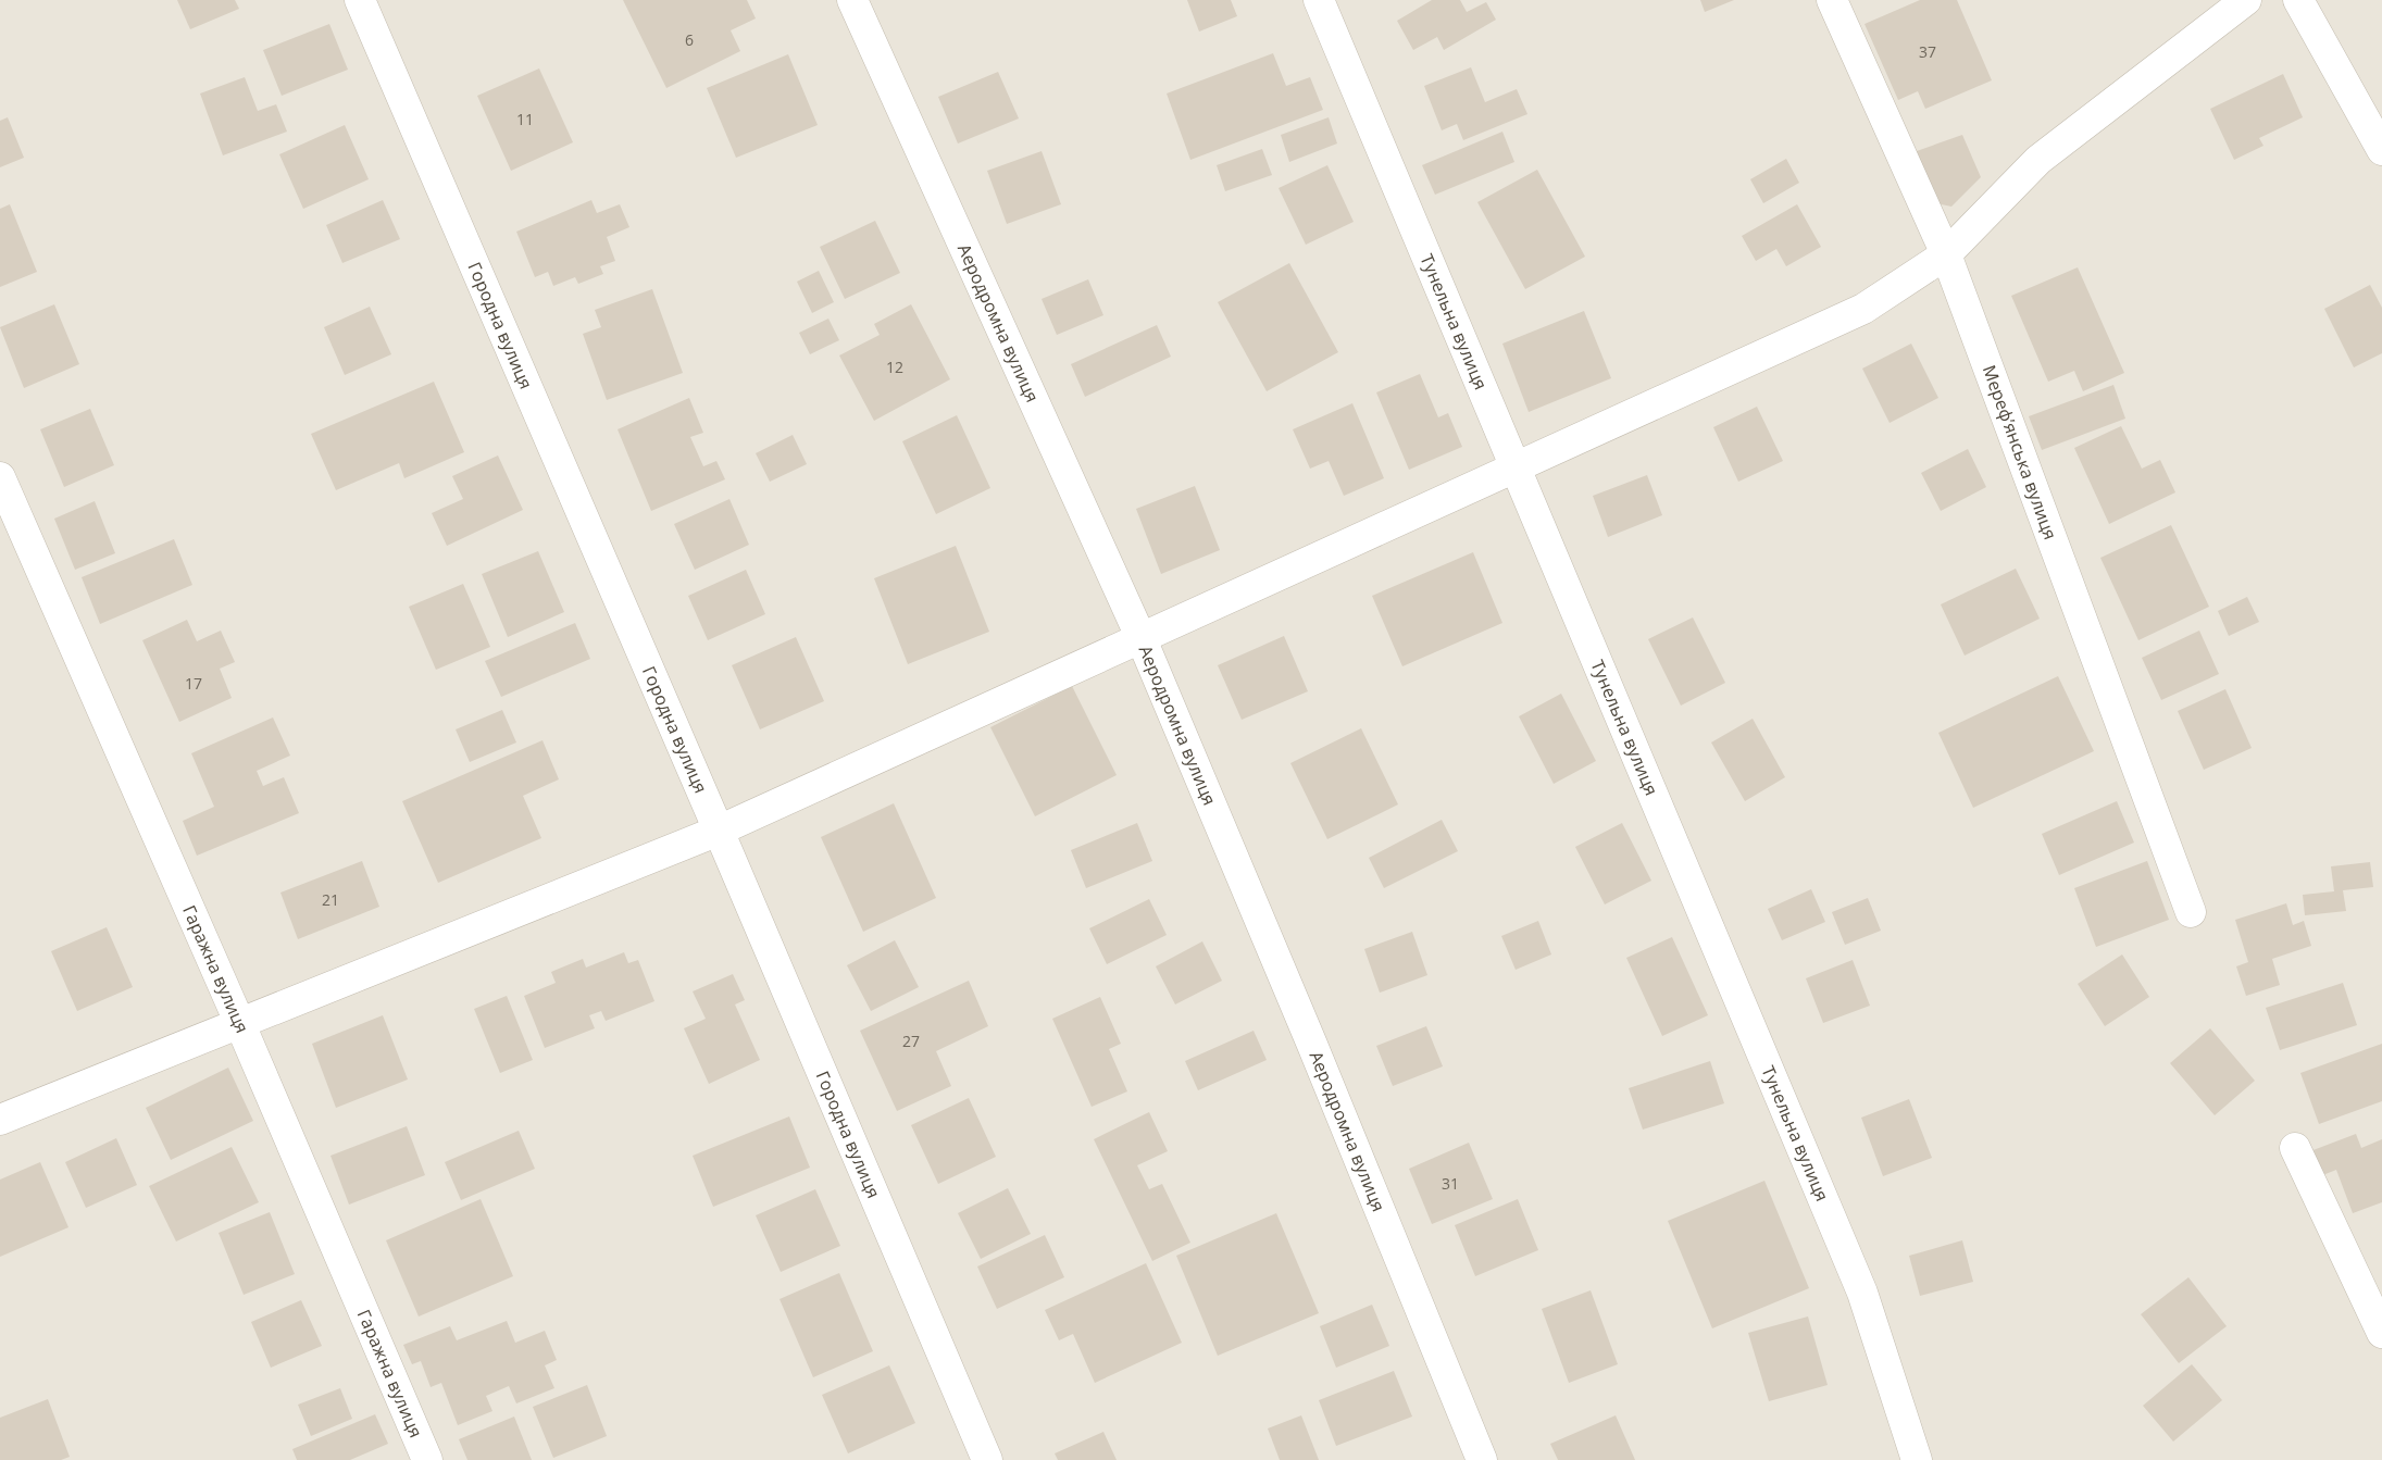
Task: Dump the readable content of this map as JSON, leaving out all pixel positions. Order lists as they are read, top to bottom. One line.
{"streets":{"street":["Тунельна вулиця","Аеродромна вулиця","Городна вулиця","Мерефʼянська вулиця","Гаражна вулиця"]},"house_numbers":["6","37","11","12","17","21","27","31"]}
